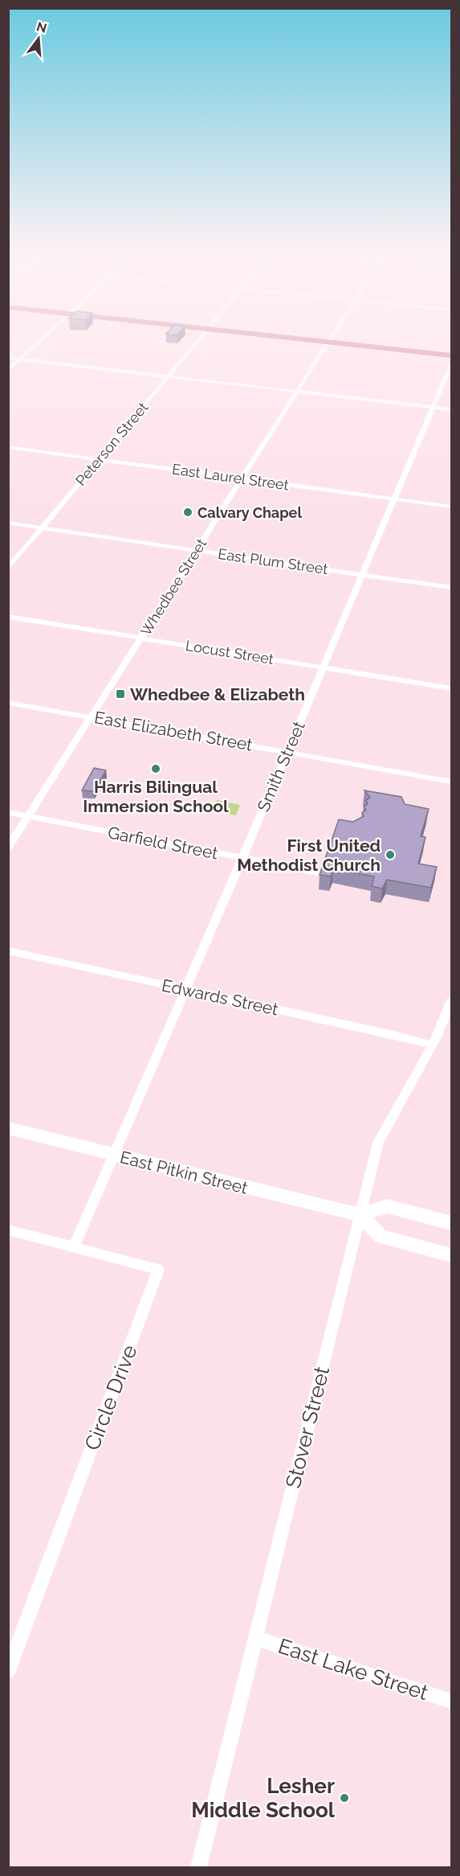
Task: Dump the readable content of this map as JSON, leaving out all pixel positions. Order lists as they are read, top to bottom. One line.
{"streets":{"street":["Peterson Street","East Laurel Street","East Plum Street","Whedbee Street","Locust Street","East Elizabeth Street","Smith Street","Garfield Street","Edwards Street","East Pitkin Street","Circle Drive","Stover Street","East Lake Street"]},"crossings":[["Peterson Street","East Laurel Street"],["Peterson Street","East Plum Street"],["East Laurel Street","Whedbee Street"],["East Laurel Street","Smith Street"],["East Plum Street","Whedbee Street"],["East Plum Street","Smith Street"],["Whedbee Street","Locust Street"],["Whedbee Street","East Elizabeth Street"],["Whedbee Street","Garfield Street"],["Locust Street","Smith Street"],["East Elizabeth Street","Smith Street"],["Smith Street","Garfield Street"],["Smith Street","Edwards Street"],["Smith Street","East Pitkin Street"],["Smith Street","Circle Drive"],["Edwards Street","Stover Street"],["East Pitkin Street","Stover Street"],["Stover Street","East Lake Street"]],"places":{"other":["Calvary Chapel","Harris Bilingual Immersion School","First United Methodist Church","Lesher Middle School"],"transit":["Whedbee & Elizabeth"]},"north":"top"}
